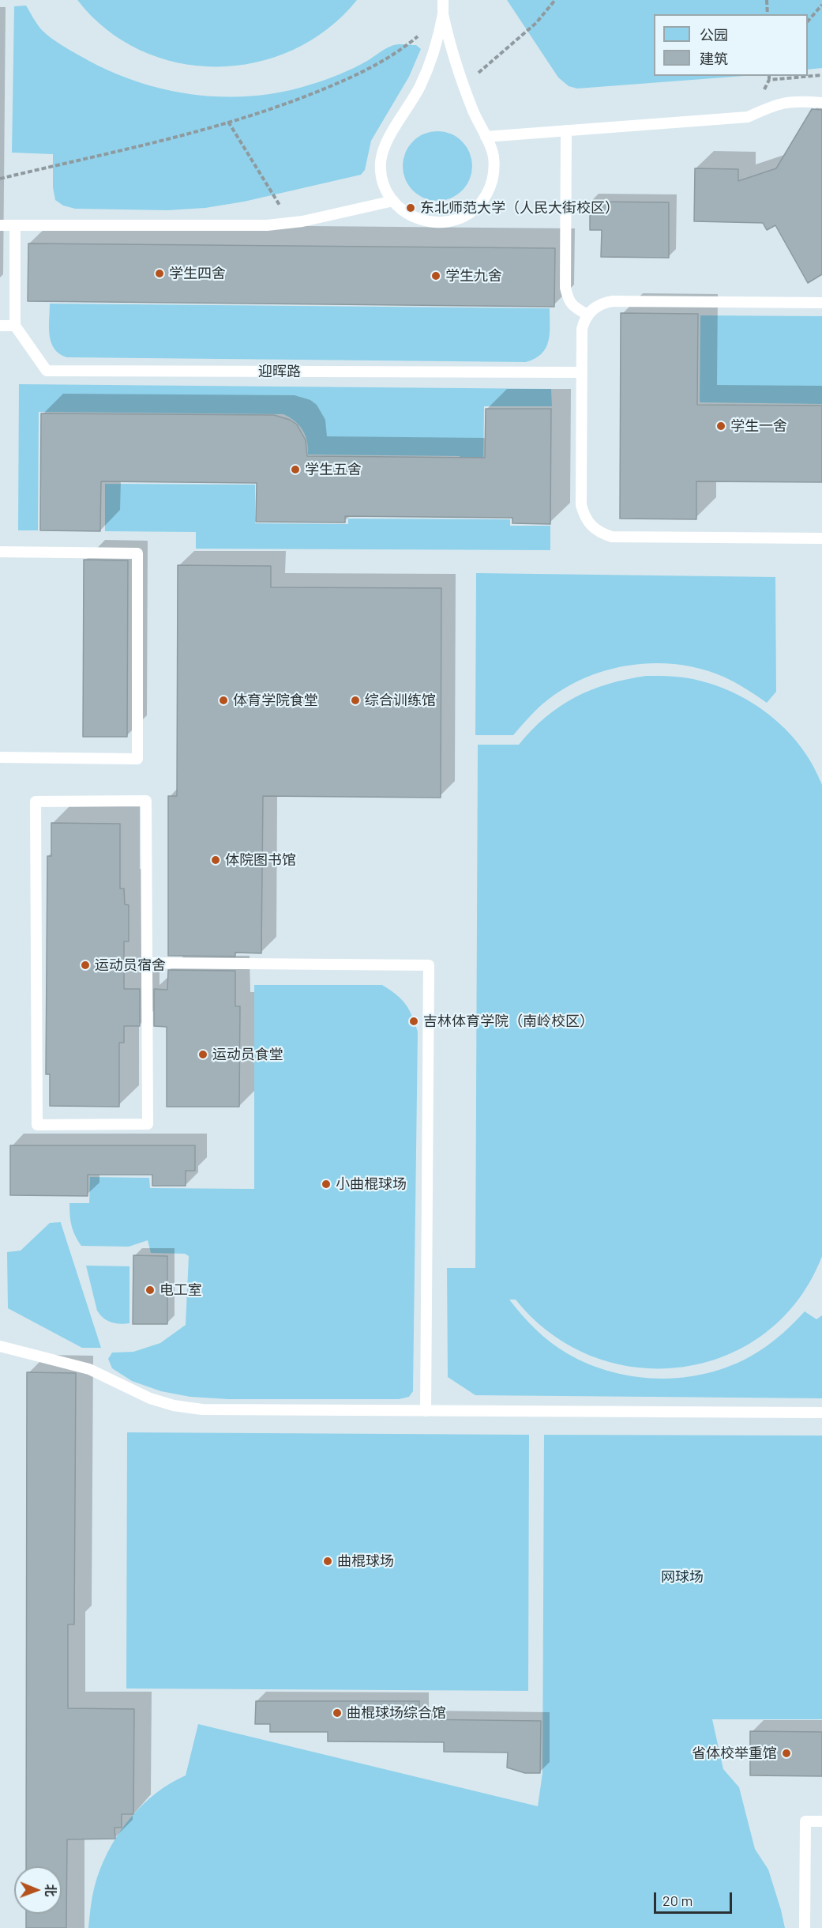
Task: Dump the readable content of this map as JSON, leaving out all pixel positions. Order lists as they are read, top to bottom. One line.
{"streets":{"lane":["迎晖路"]},"parks":["网球场"],"places":["东北师范大学（人民大街校区）","学生四舍","学生九舍","学生一舍","学生五舍","体育学院食堂","综合训练馆","体院图书馆","运动员宿舍","吉林体育学院（南岭校区）","运动员食堂","小曲棍球场","电工室","曲棍球场","曲棍球场综合馆","省体校举重馆"],"legend":["公园","建筑"],"scale_bar":"20 m","north":"right"}
